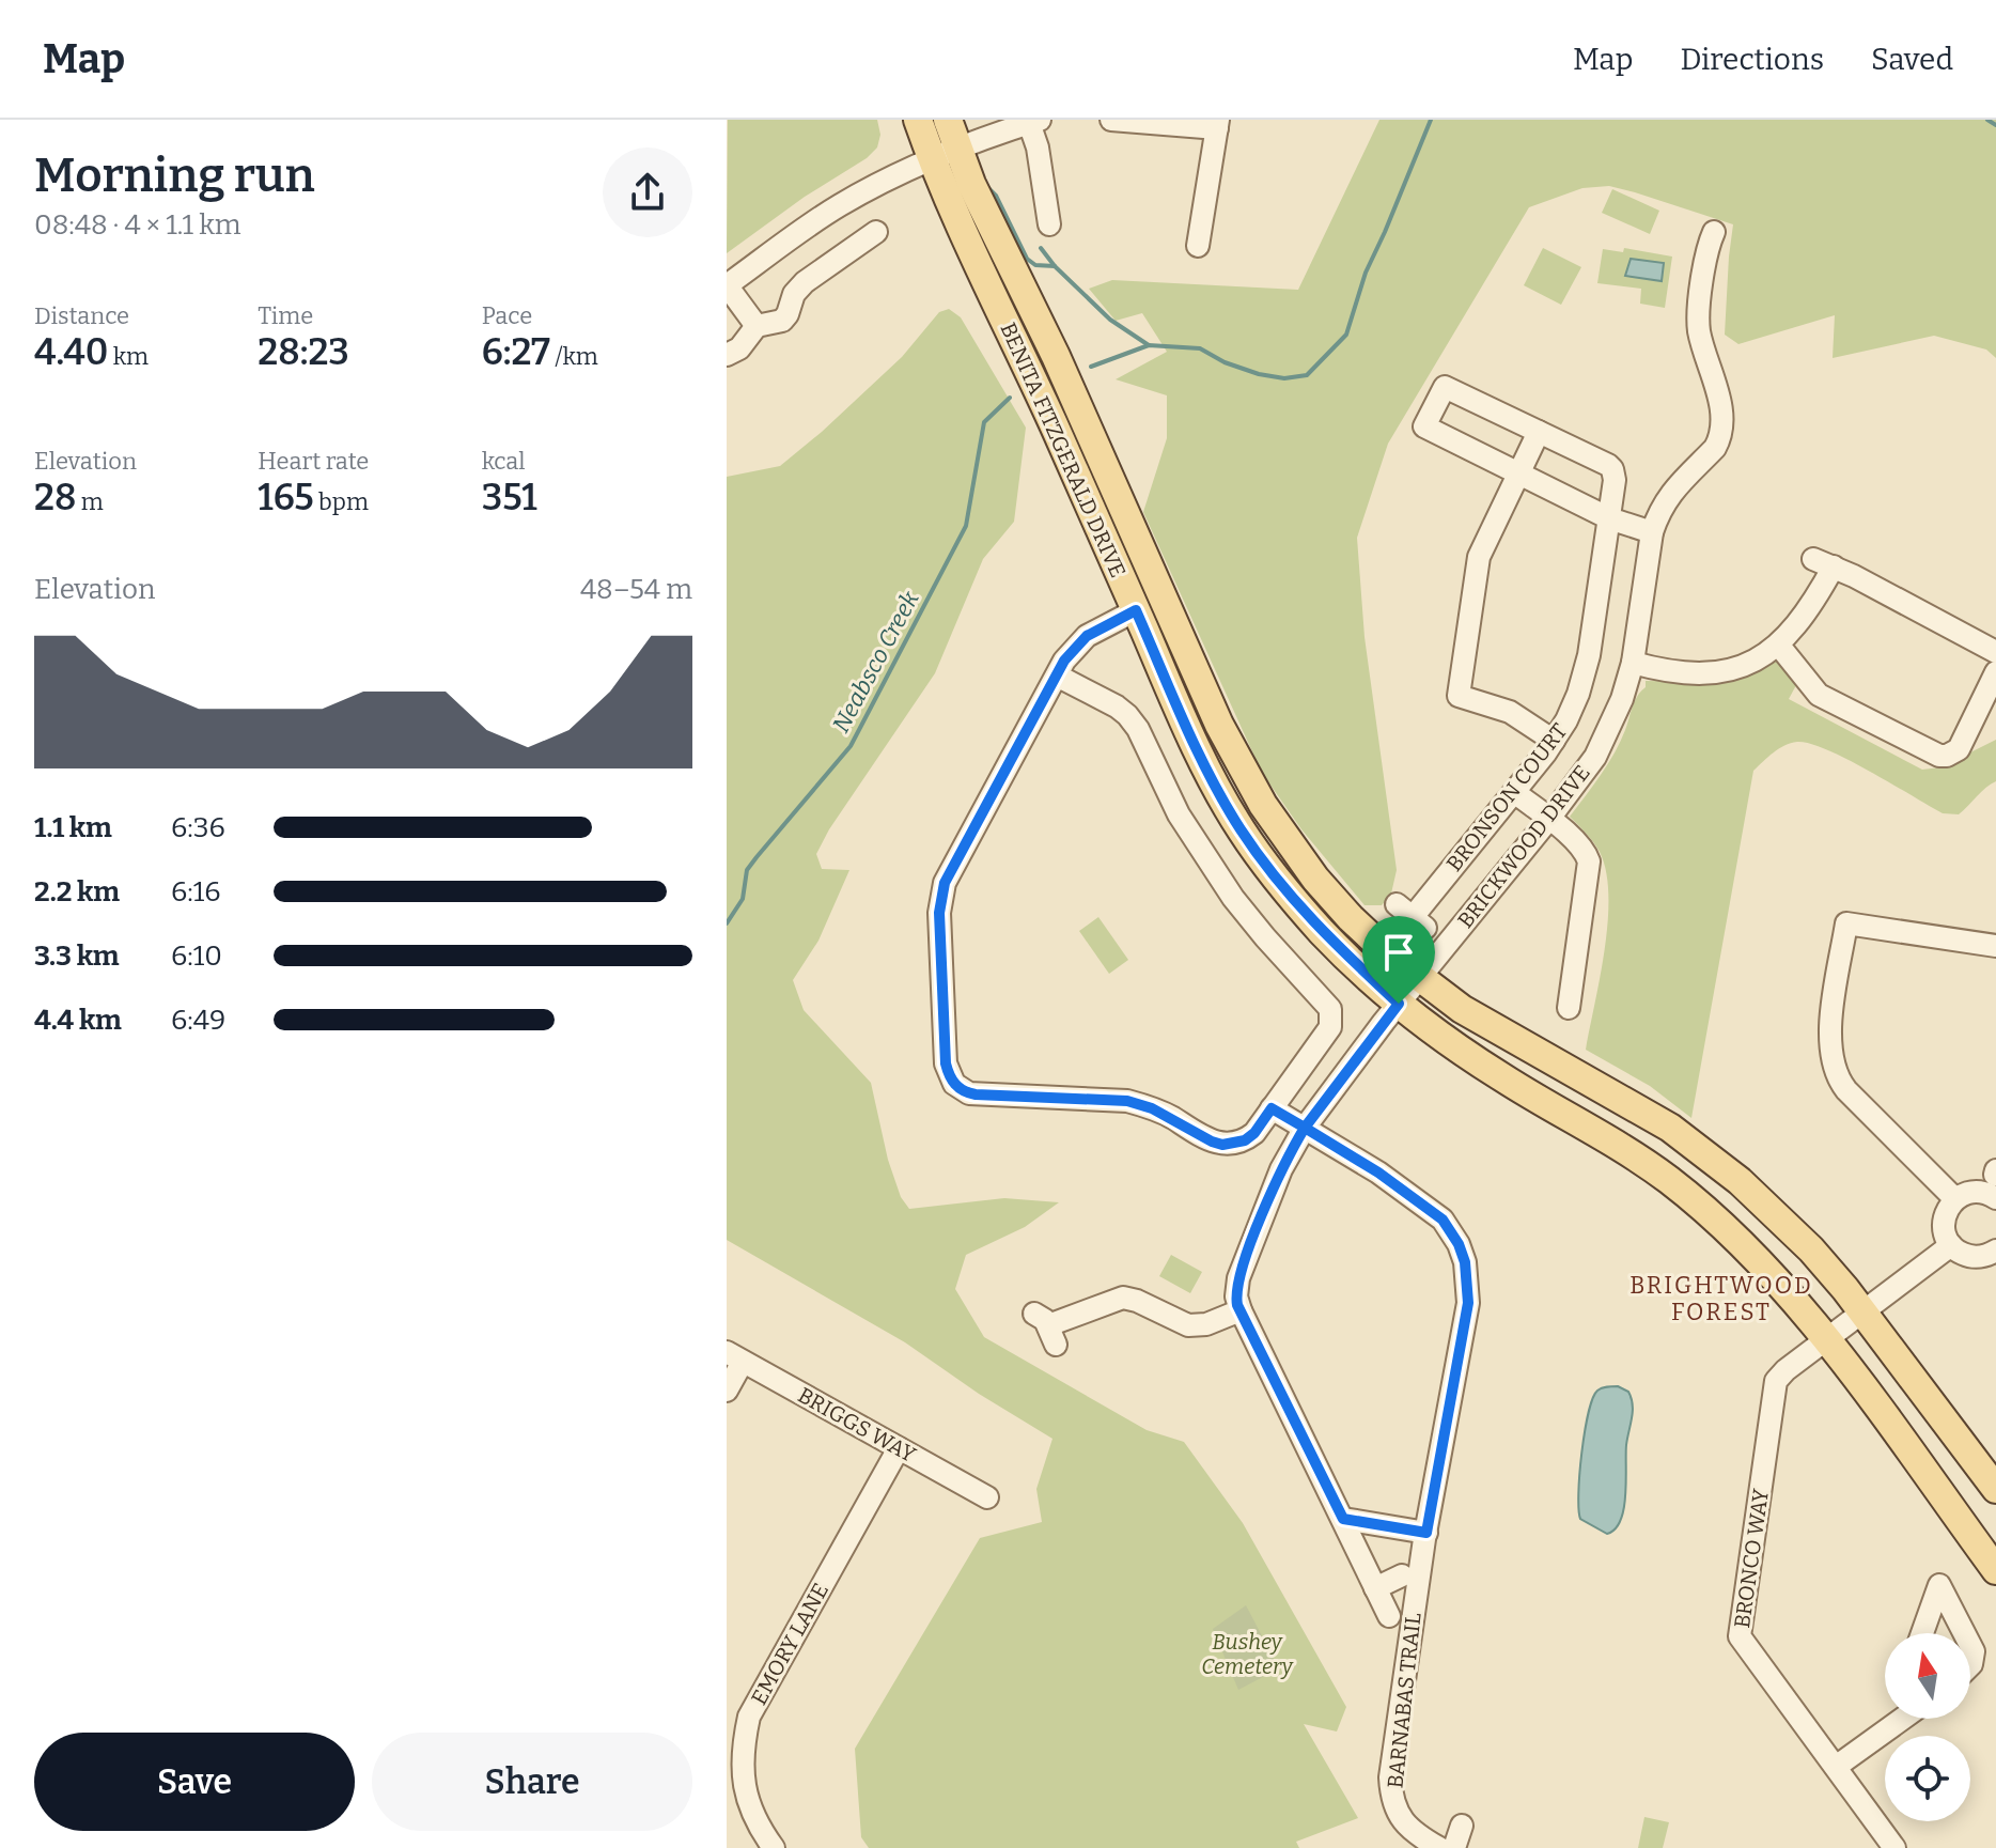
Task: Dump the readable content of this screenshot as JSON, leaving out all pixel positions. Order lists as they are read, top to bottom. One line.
{"streets":{"main road":["BENITA FITZGERALD DRIVE"],"street":["BRONSON COURT","BRICKWOOD DRIVE","BRIGGS WAY","BRONCO WAY","EMORY LANE","BARNABAS TRAIL"]},"crossings":[["BENITA FITZGERALD DRIVE","BRICKWOOD DRIVE"],["BENITA FITZGERALD DRIVE","BRONCO WAY"],["BRICKWOOD DRIVE","BARNABAS TRAIL"],["BRIGGS WAY","EMORY LANE"]],"districts":["BRIGHTWOOD FOREST"],"water":["Neabsco Creek"],"parks":["Bushey Cemetery"],"north":"top","page":{"header":"Map","nav":["Map","Directions","Saved"],"heading":["Morning run","08:48 · 4 × 1.1 km"],"stats":[["Distance","4.40 km"],["Time","28:23"],["Pace","6:27 /km"],["Elevation","28 m"],["Heart rate","165 bpm"],["kcal","351"]],"chart":["Elevation","48–54 m"],"list":[{"name":"1.1 km","note":"6:36"},{"name":"2.2 km","note":"6:16"},{"name":"3.3 km","note":"6:10"},{"name":"4.4 km","note":"6:49"}],"buttons":["Save","Share"]}}
